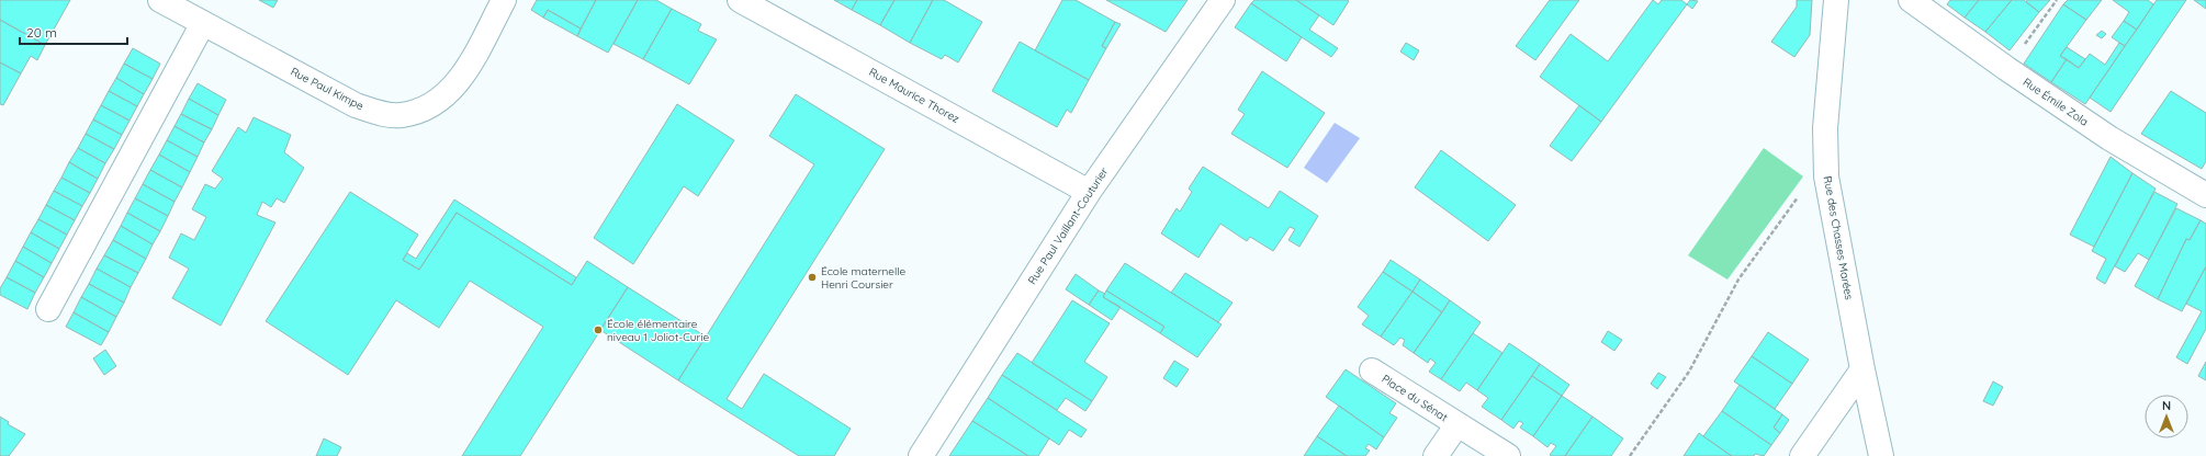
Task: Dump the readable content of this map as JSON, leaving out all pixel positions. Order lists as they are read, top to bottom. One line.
{"streets":{"street":["Rue Paul Kimpe","Rue Maurice Thorez","Rue Émile Zola","Rue Paul Vaillant-Couturier","Rue des Chasses Marées","Place du Sénat"]},"crossings":[["Rue Maurice Thorez","Rue Paul Vaillant-Couturier"]],"places":["École maternelle Henri Coursier","École élémentaire niveau 1 Joliot-Curie"],"scale_bar":"20 m","north":"top"}
